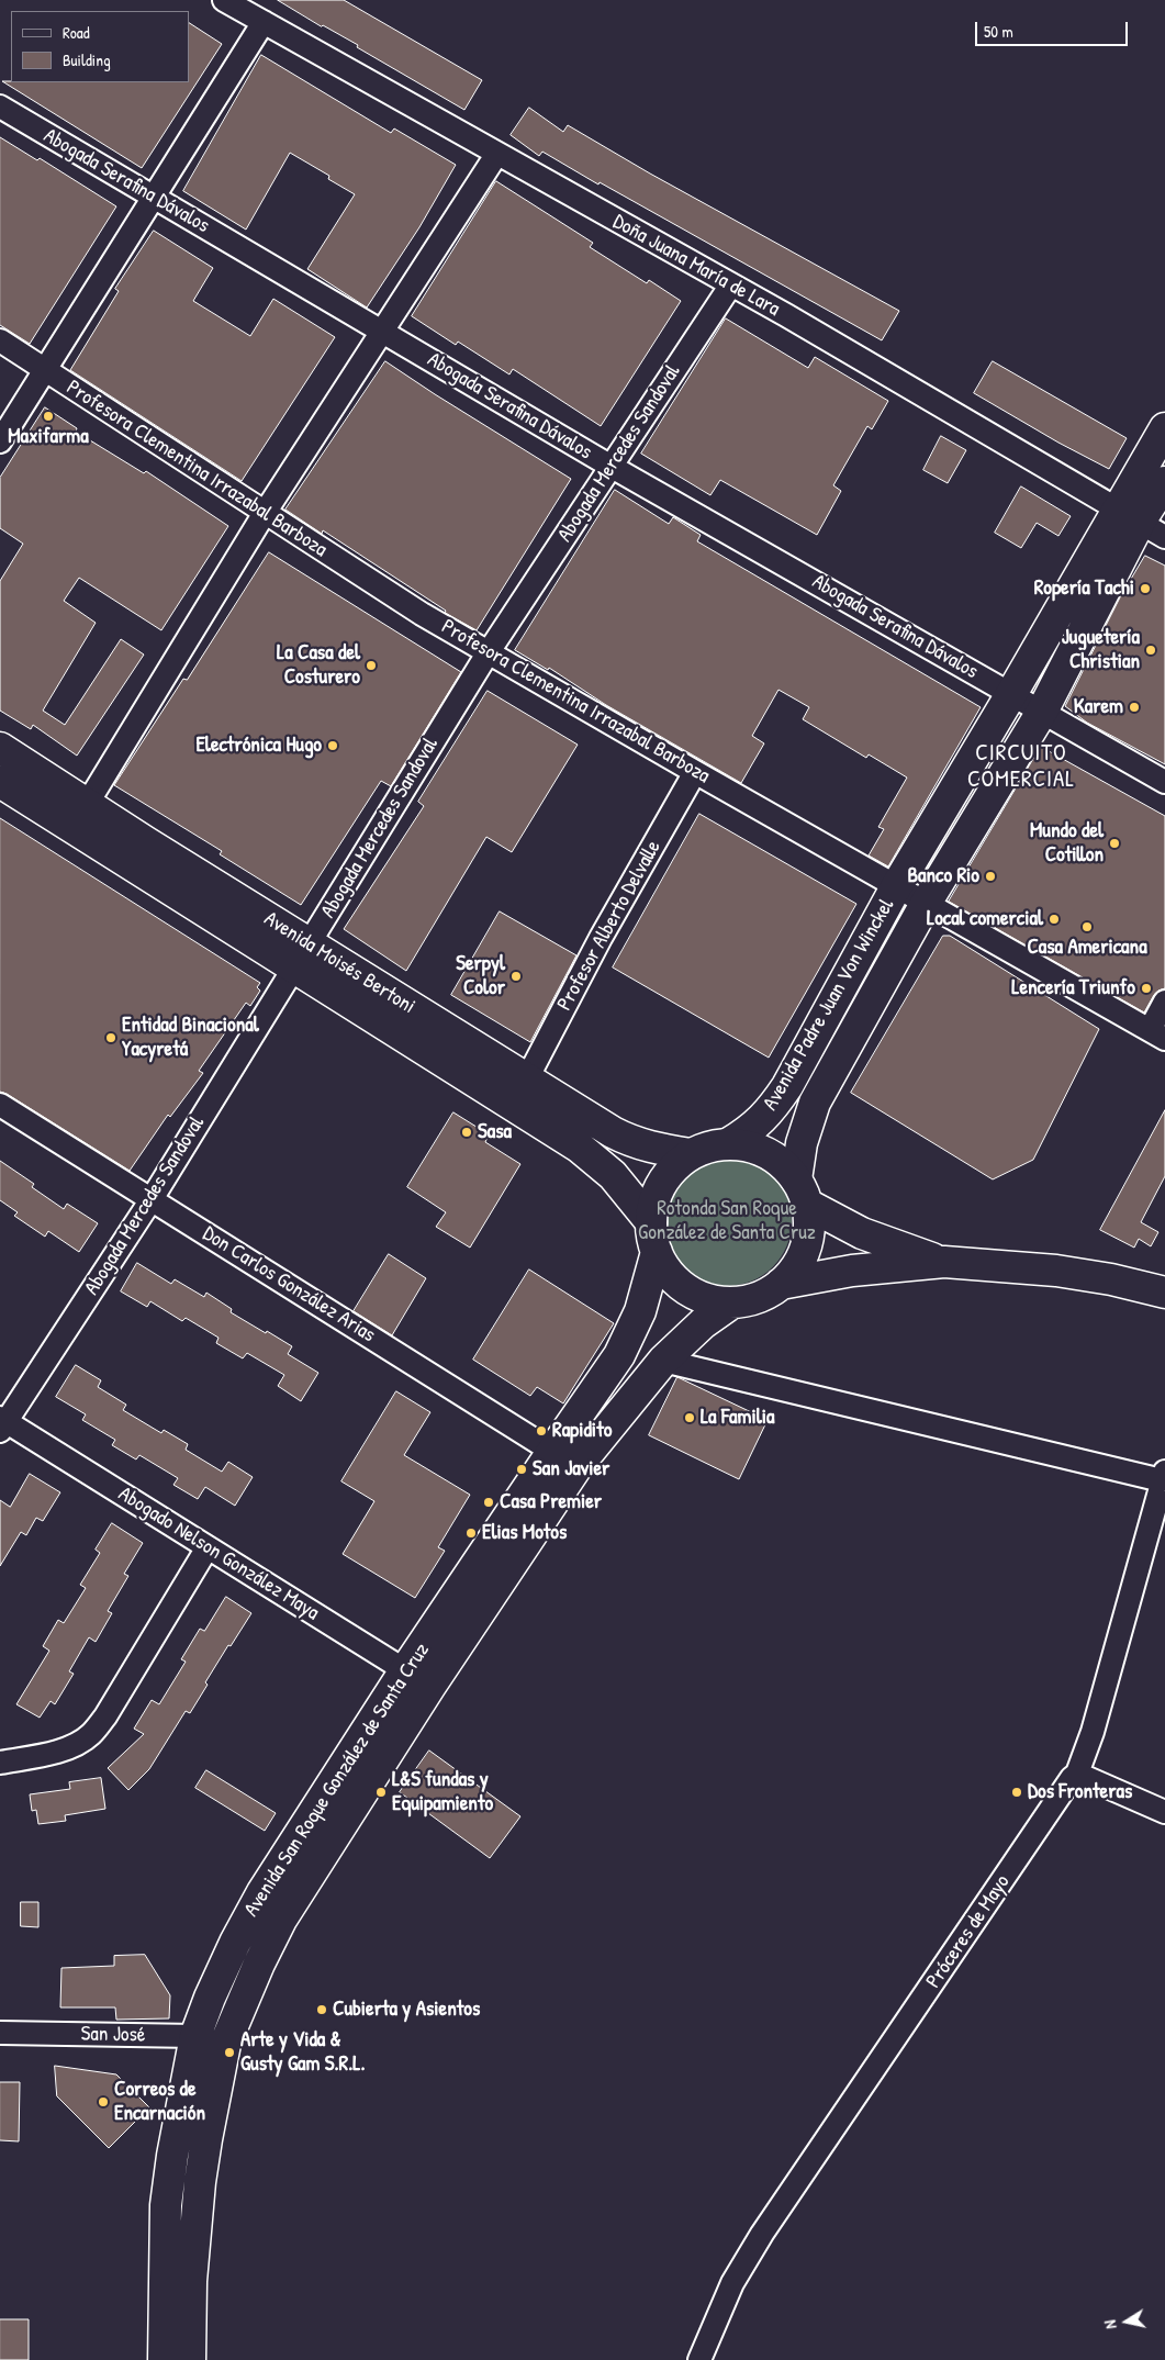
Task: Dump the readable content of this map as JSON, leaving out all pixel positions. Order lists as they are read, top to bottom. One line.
{"streets":{"main road":["Avenida Moisés Bertoni","Avenida Padre Juan Von Winckel","Avenida San Roque González de Santa Cruz"],"street":["Abogada Serafina Dávalos","Doña Juana María de Lara","Abogada Mercedes Sandoval","Profesora Clementina Irrazabal Barboza","Profesor Alberto Delvalle","Don Carlos González Arias","Abogado Nelson González Maya","Próceres de Mayo","San José"]},"crossings":[["Abogada Serafina Dávalos","Abogada Mercedes Sandoval"],["Abogada Serafina Dávalos","Avenida Padre Juan Von Winckel"],["Doña Juana María de Lara","Abogada Mercedes Sandoval"],["Doña Juana María de Lara","Avenida Padre Juan Von Winckel"],["Abogada Mercedes Sandoval","Profesora Clementina Irrazabal Barboza"],["Abogada Mercedes Sandoval","Avenida Moisés Bertoni"],["Abogada Mercedes Sandoval","Don Carlos González Arias"],["Abogada Mercedes Sandoval","Abogado Nelson González Maya"],["Profesora Clementina Irrazabal Barboza","Profesor Alberto Delvalle"],["Profesora Clementina Irrazabal Barboza","Avenida Padre Juan Von Winckel"],["Profesor Alberto Delvalle","Avenida Moisés Bertoni"],["Avenida Moisés Bertoni","Avenida Padre Juan Von Winckel"],["Avenida Moisés Bertoni","Avenida San Roque González de Santa Cruz"],["Avenida Padre Juan Von Winckel","Avenida San Roque González de Santa Cruz"],["Don Carlos González Arias","Avenida San Roque González de Santa Cruz"],["Abogado Nelson González Maya","Avenida San Roque González de Santa Cruz"],["Avenida San Roque González de Santa Cruz","San José"]],"districts":["CIRCUITO COMERCIAL"],"parks":["Rotonda San Roque González de Santa Cruz"],"places":["Maxifarma","Ropería Tachi","Juguetería Christian","La Casa del Costurero","Karem","Electrónica Hugo","Mundo del Cotillon","Banco Rio","Local comercial","Casa Americana","Serpyl Color","Lencería Triunfo","Entidad Binacional Yacyretá","Sasa","La Familia","Rapidito","San Javier","Casa Premier","Elias Motos","L&S fundas y Equipamiento","Dos Fronteras","Cubierta y Asientos","Arte y Vida & Gusty Gam S.R.L.","Correos de Encarnación"],"legend":["Road","Building"],"scale_bar":"50 m","north":"left"}
